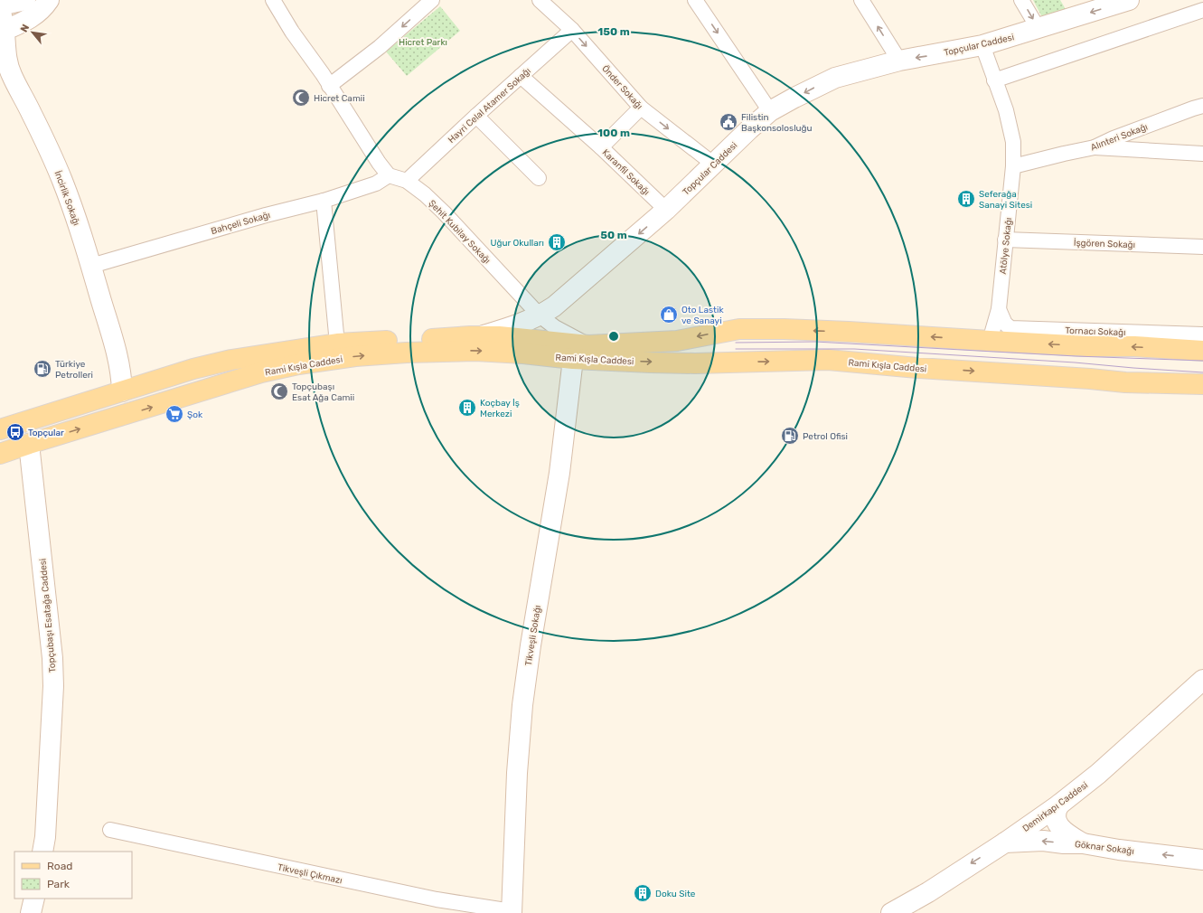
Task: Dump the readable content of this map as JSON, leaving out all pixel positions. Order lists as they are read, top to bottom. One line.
{"streets":{"main road":["Rami Kışla Caddesi"],"street":["Topçular Caddesi","Önder Sokağı","Hayri Celal Atamer Sokağı","Alınteri Sokağı","Karanfil Sokağı","İncirlik Sokağı","Bahçeli Sokağı","Şehit Kubilay Sokağı","İşgören Sokağı","Atölye Sokağı","Tornacı Sokağı","Topçubaşı Esatağa Caddesi","Tikveşli Sokağı","Demirkapı Caddesi","Göknar Sokağı","Tikveşli Çıkmazı"]},"crossings":[["Topçular Caddesi","Önder Sokağı"],["Topçular Caddesi","Karanfil Sokağı"],["Topçular Caddesi","Şehit Kubilay Sokağı"],["Topçular Caddesi","Atölye Sokağı"],["Topçular Caddesi","Rami Kışla Caddesi"],["Önder Sokağı","Hayri Celal Atamer Sokağı"],["Hayri Celal Atamer Sokağı","Karanfil Sokağı"],["Hayri Celal Atamer Sokağı","Şehit Kubilay Sokağı"],["Alınteri Sokağı","Atölye Sokağı"],["İncirlik Sokağı","Bahçeli Sokağı"],["İncirlik Sokağı","Rami Kışla Caddesi"],["Bahçeli Sokağı","Şehit Kubilay Sokağı"],["Şehit Kubilay Sokağı","Rami Kışla Caddesi"],["İşgören Sokağı","Atölye Sokağı"],["Atölye Sokağı","Tornacı Sokağı"],["Atölye Sokağı","Rami Kışla Caddesi"],["Rami Kışla Caddesi","Topçubaşı Esatağa Caddesi"],["Rami Kışla Caddesi","Tikveşli Sokağı"],["Tikveşli Sokağı","Tikveşli Çıkmazı"],["Demirkapı Caddesi","Göknar Sokağı"]],"one_way":["Topçular Caddesi","Göknar Sokağı"],"parks":["Hicret Parkı"],"places":{"mosque":["Hicret Camii","Topçubaşı Esat Ağa Camii"],"public building":["Filistin Başkonsolosluğu"],"building":["Seferağa Sanayi Sitesi","Uğur Okulları","Koçbay İş Merkezi","Doku Site"],"shop":["Oto Lastik ve Sanayi"],"fuel station":["Türkiye Petrolleri","Petrol Ofisi"],"supermarket":["Şok"],"bus stop":["Topçular"]},"legend":["Road","Park"],"north":"top left","rings":["150 m","100 m","50 m"]}
